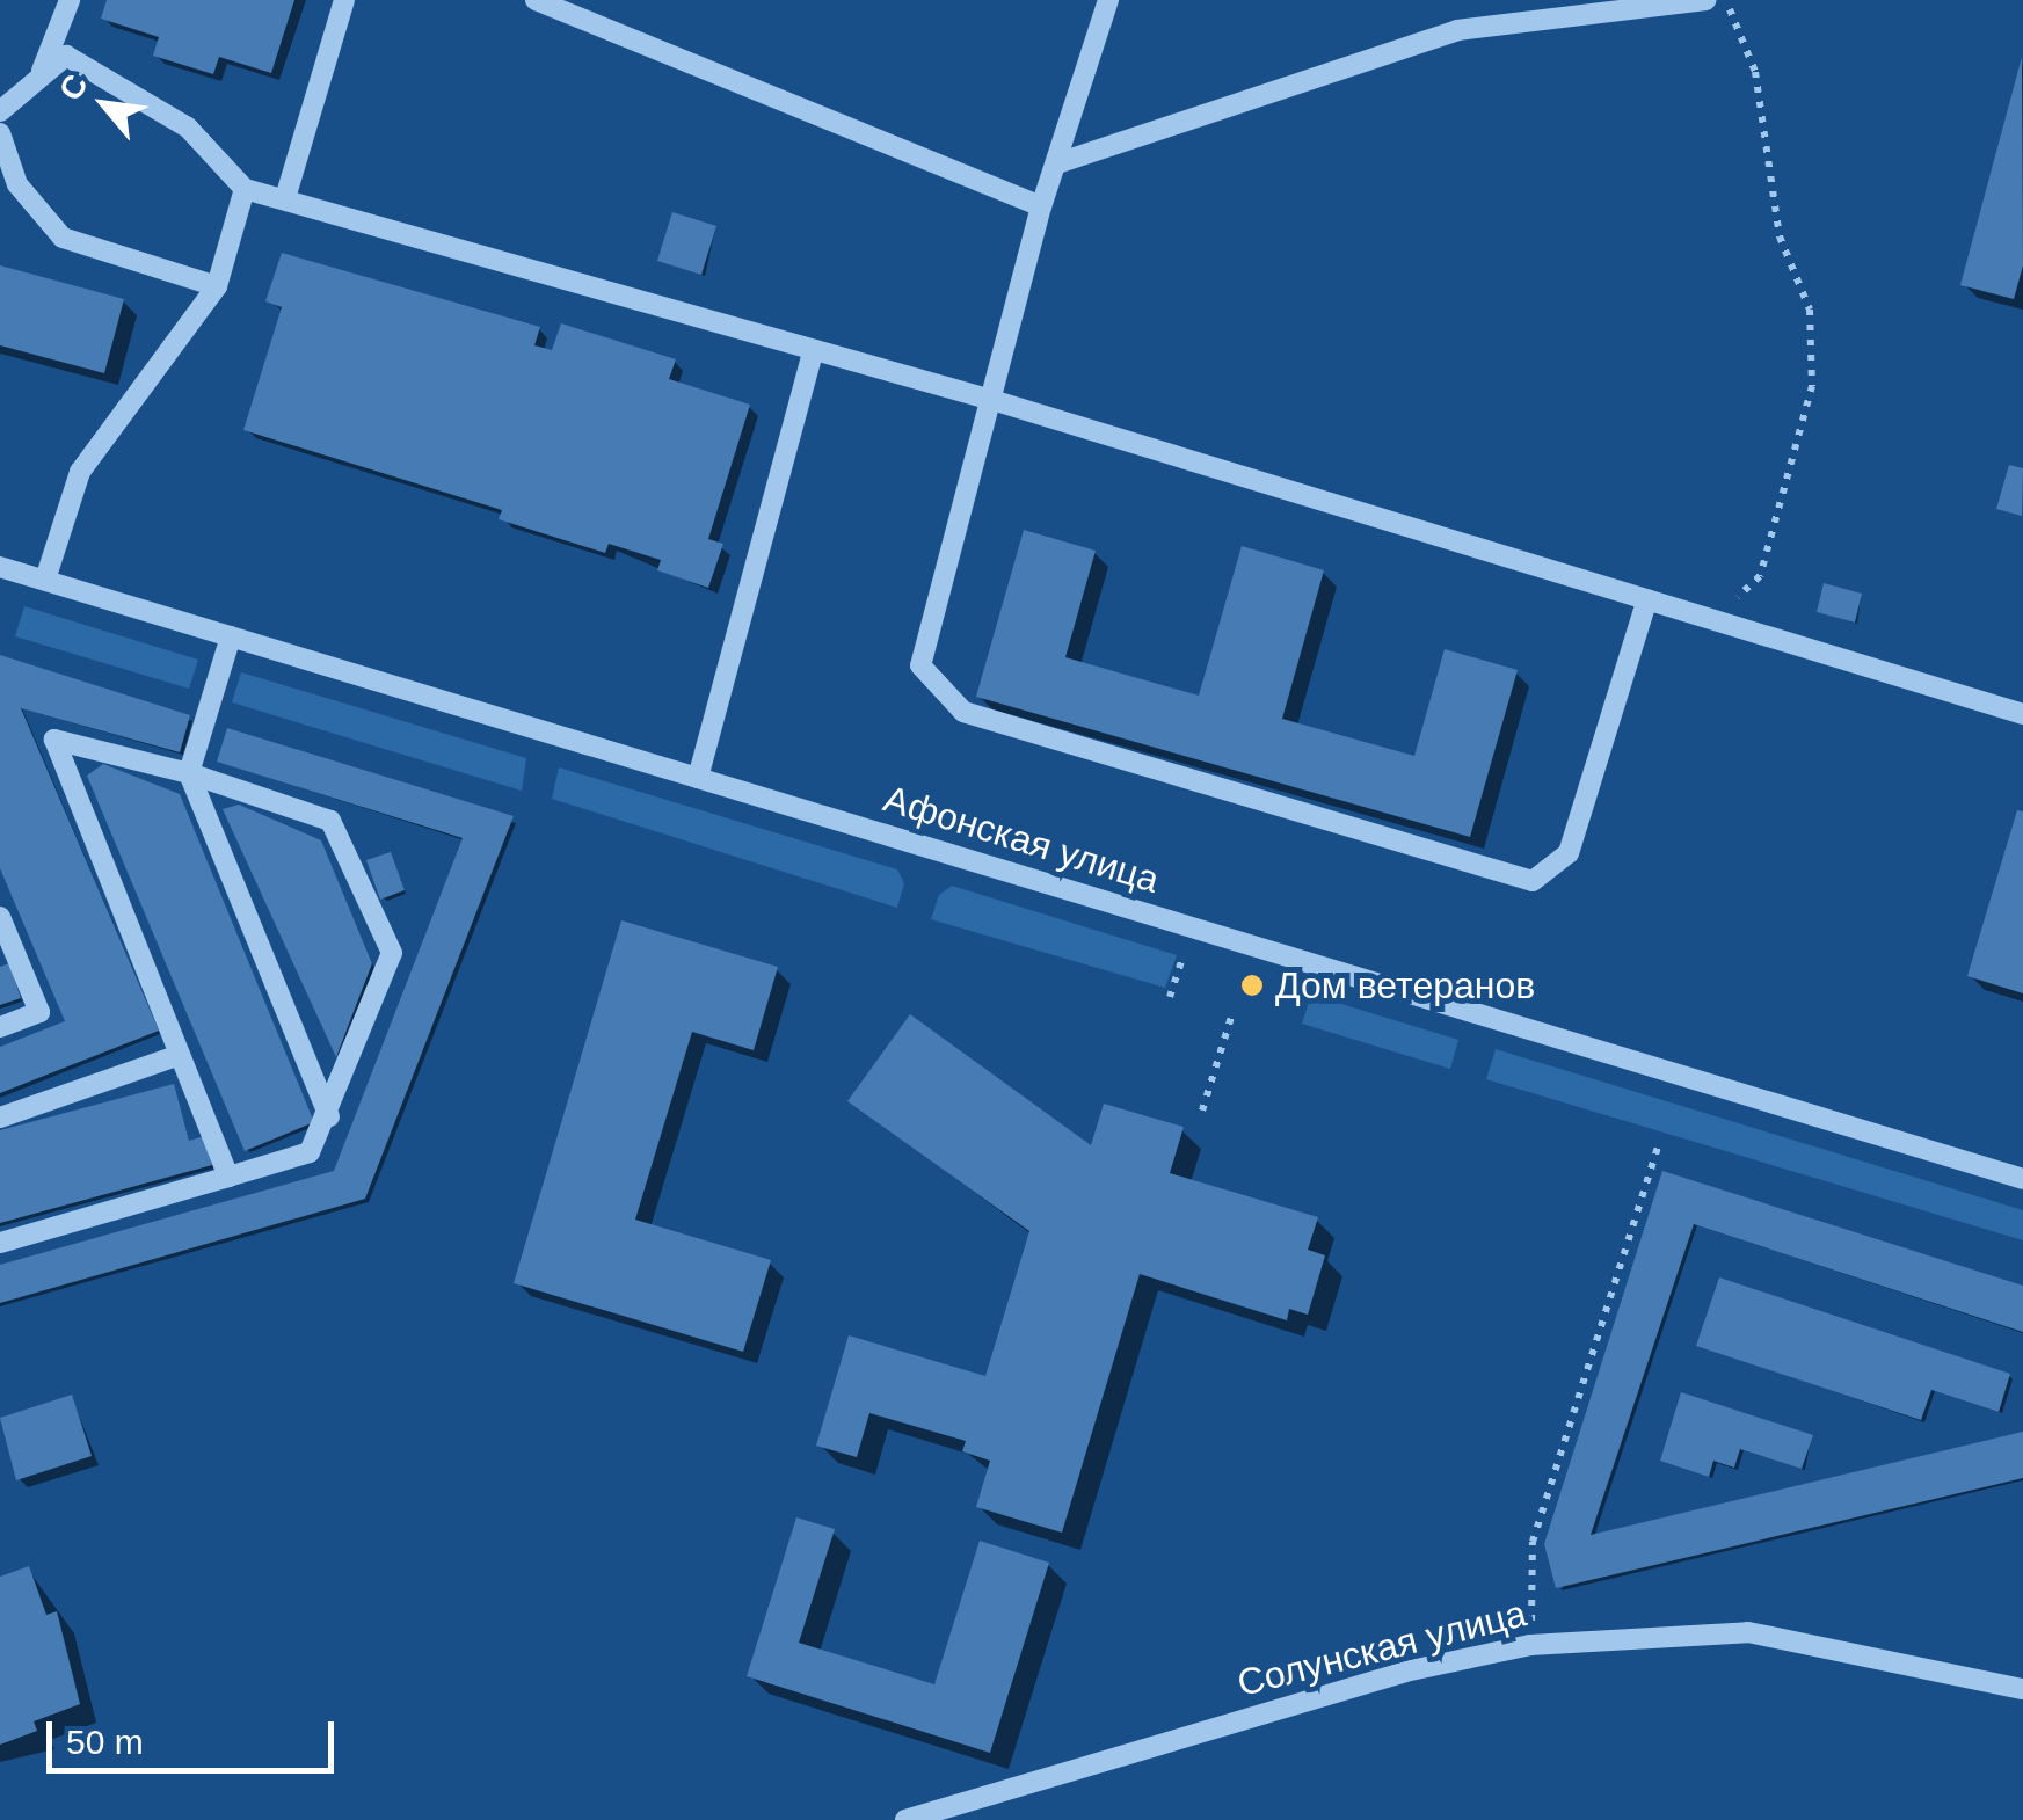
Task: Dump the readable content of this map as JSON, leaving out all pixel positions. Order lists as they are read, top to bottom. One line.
{"streets":{"street":["Афонская улица","Солунская улица"]},"places":["Дом ветеранов"],"scale_bar":"50 m","north":"top left"}
